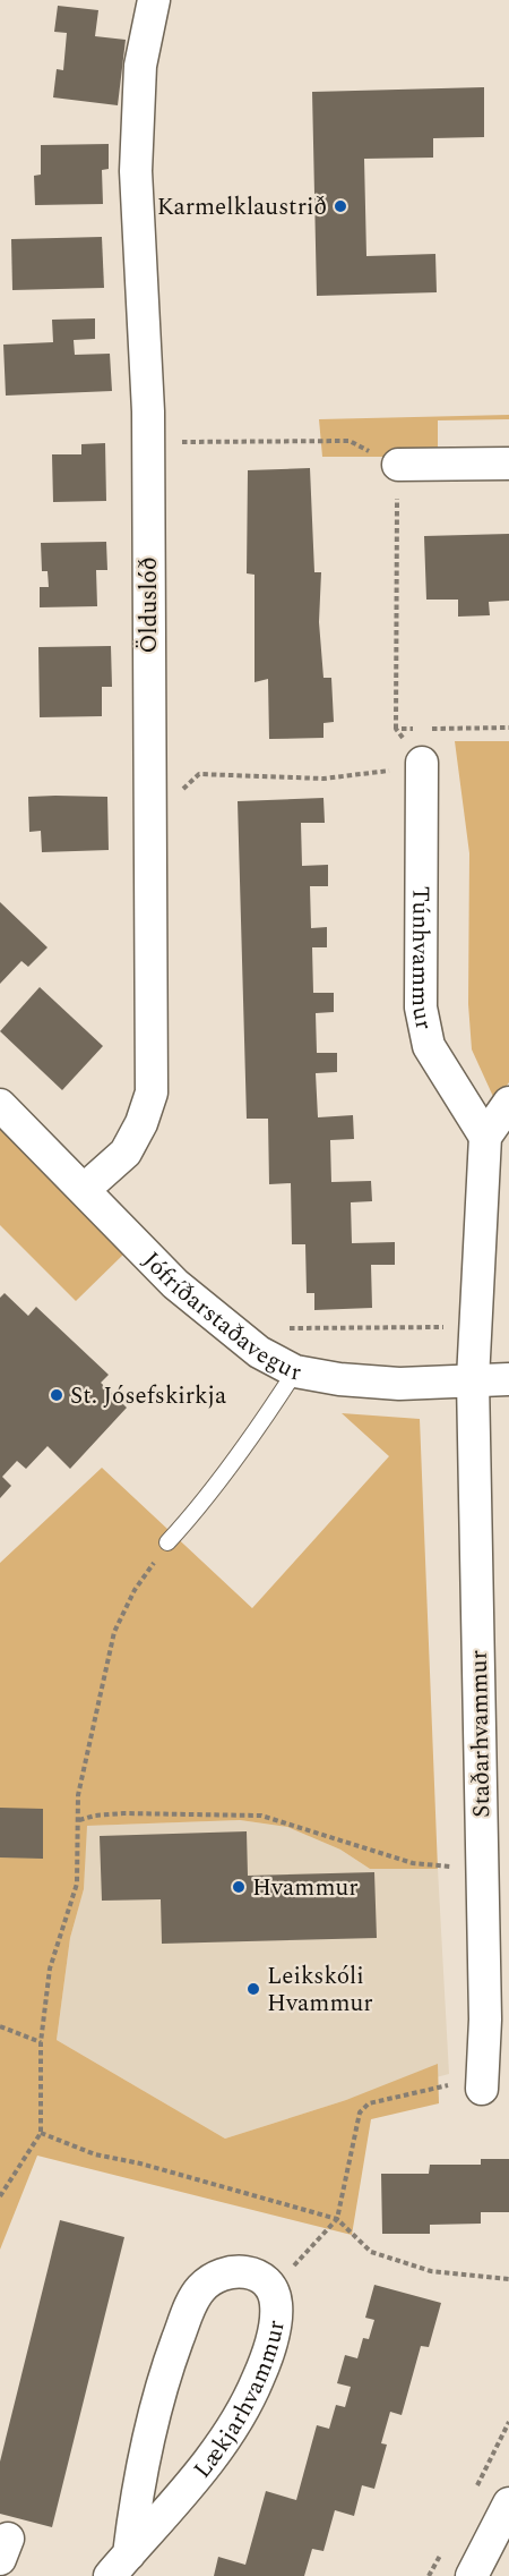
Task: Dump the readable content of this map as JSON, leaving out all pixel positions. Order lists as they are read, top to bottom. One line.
{"streets":{"street":["Ölduslóð","Túnhvammur","Jófríðarstaðavegur","Staðarhvammur","Lækjarhvammur"]},"crossings":[["Ölduslóð","Jófríðarstaðavegur"],["Jófríðarstaðavegur","Staðarhvammur"]],"places":["Karmelklaustrið","St. Jósefskirkja","Hvammur","Leikskóli Hvammur"]}
